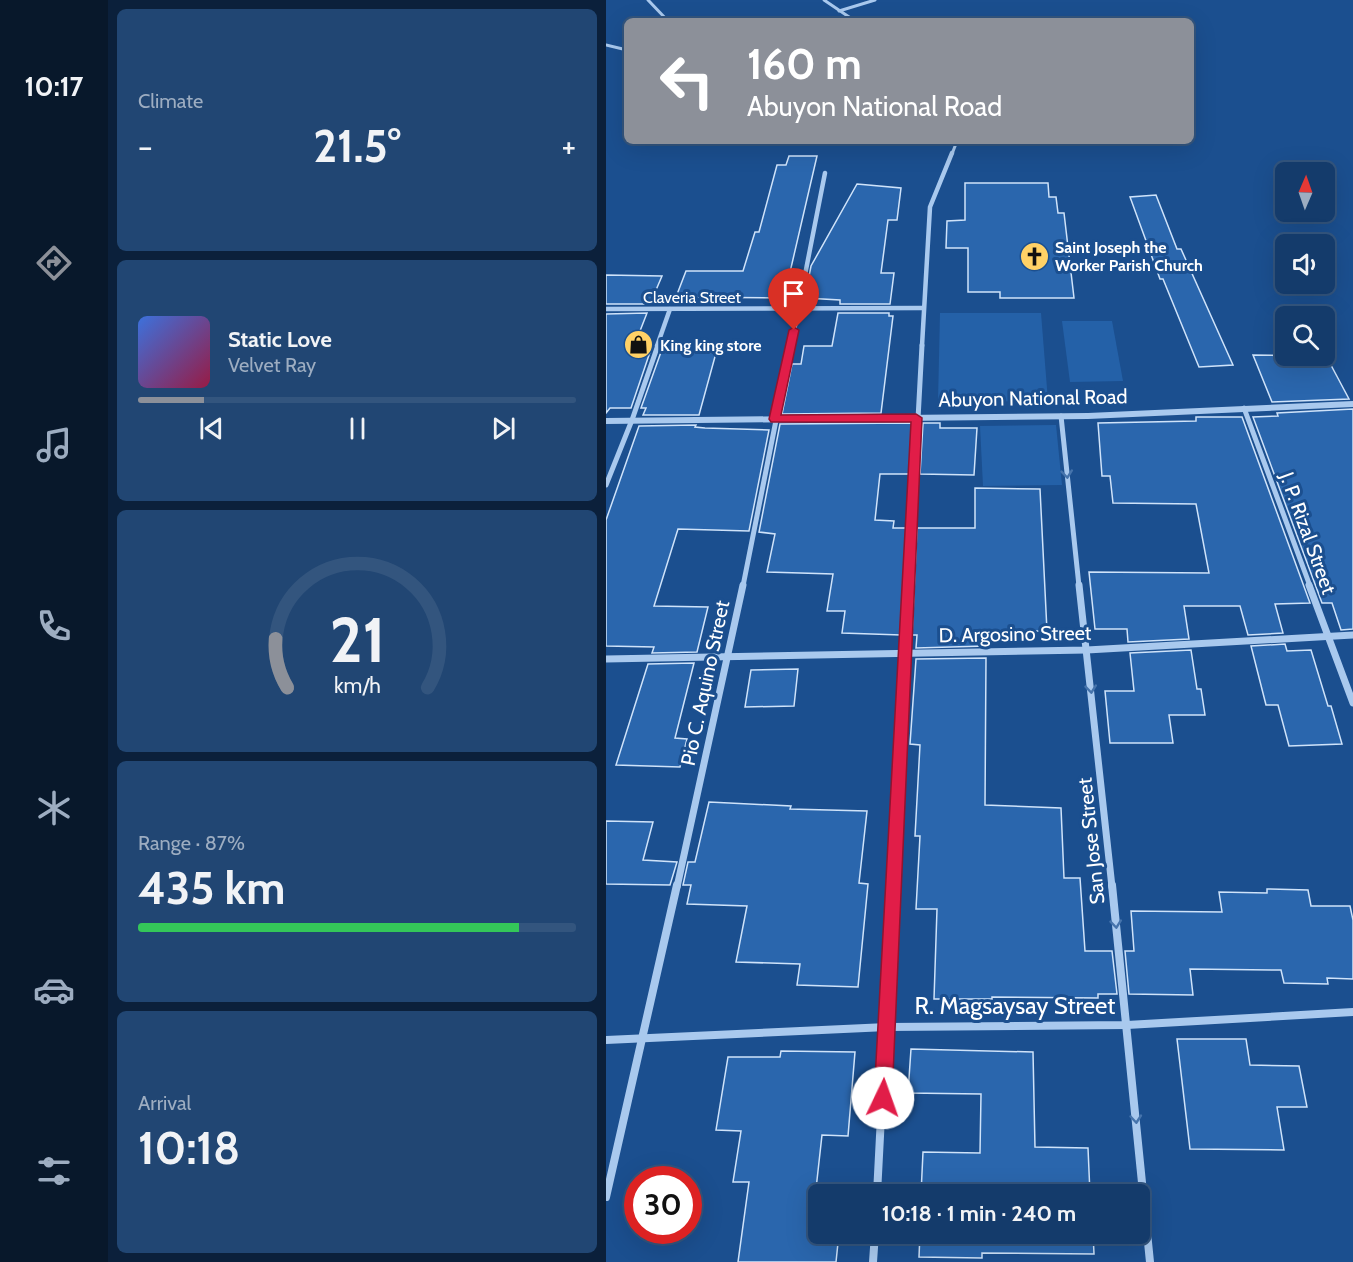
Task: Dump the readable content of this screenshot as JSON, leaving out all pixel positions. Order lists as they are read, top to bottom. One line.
{"streets":{"street":["Claveria Street","Abuyon National Road","J. P. Rizal Street","D. Argosino Street","Pio C. Aquino Street","San Jose Street","R. Magsaysay Street"]},"crossings":[["Claveria Street","Pio C. Aquino Street"],["Abuyon National Road","J. P. Rizal Street"],["Abuyon National Road","Pio C. Aquino Street"],["Abuyon National Road","San Jose Street"],["J. P. Rizal Street","D. Argosino Street"],["D. Argosino Street","Pio C. Aquino Street"],["D. Argosino Street","San Jose Street"],["Pio C. Aquino Street","R. Magsaysay Street"],["San Jose Street","R. Magsaysay Street"]],"one_way":["San Jose Street"],"places":{"church":["Saint Joseph the Worker Parish Church"],"shop":["King king store"]},"north":"top","page":{"tabs":"10:17","tile":["Climate",["Range · 87%","435 km"],["Arrival","10:18"]],"turn":["160 m","Abuyon National Road"],"heat":["−","21.5°","+"],"song":["Static Love","Velvet Ray"],"limit":"30","trip":"10:18 · 1 min · 240 m","gauge":["21","km/h"]}}
